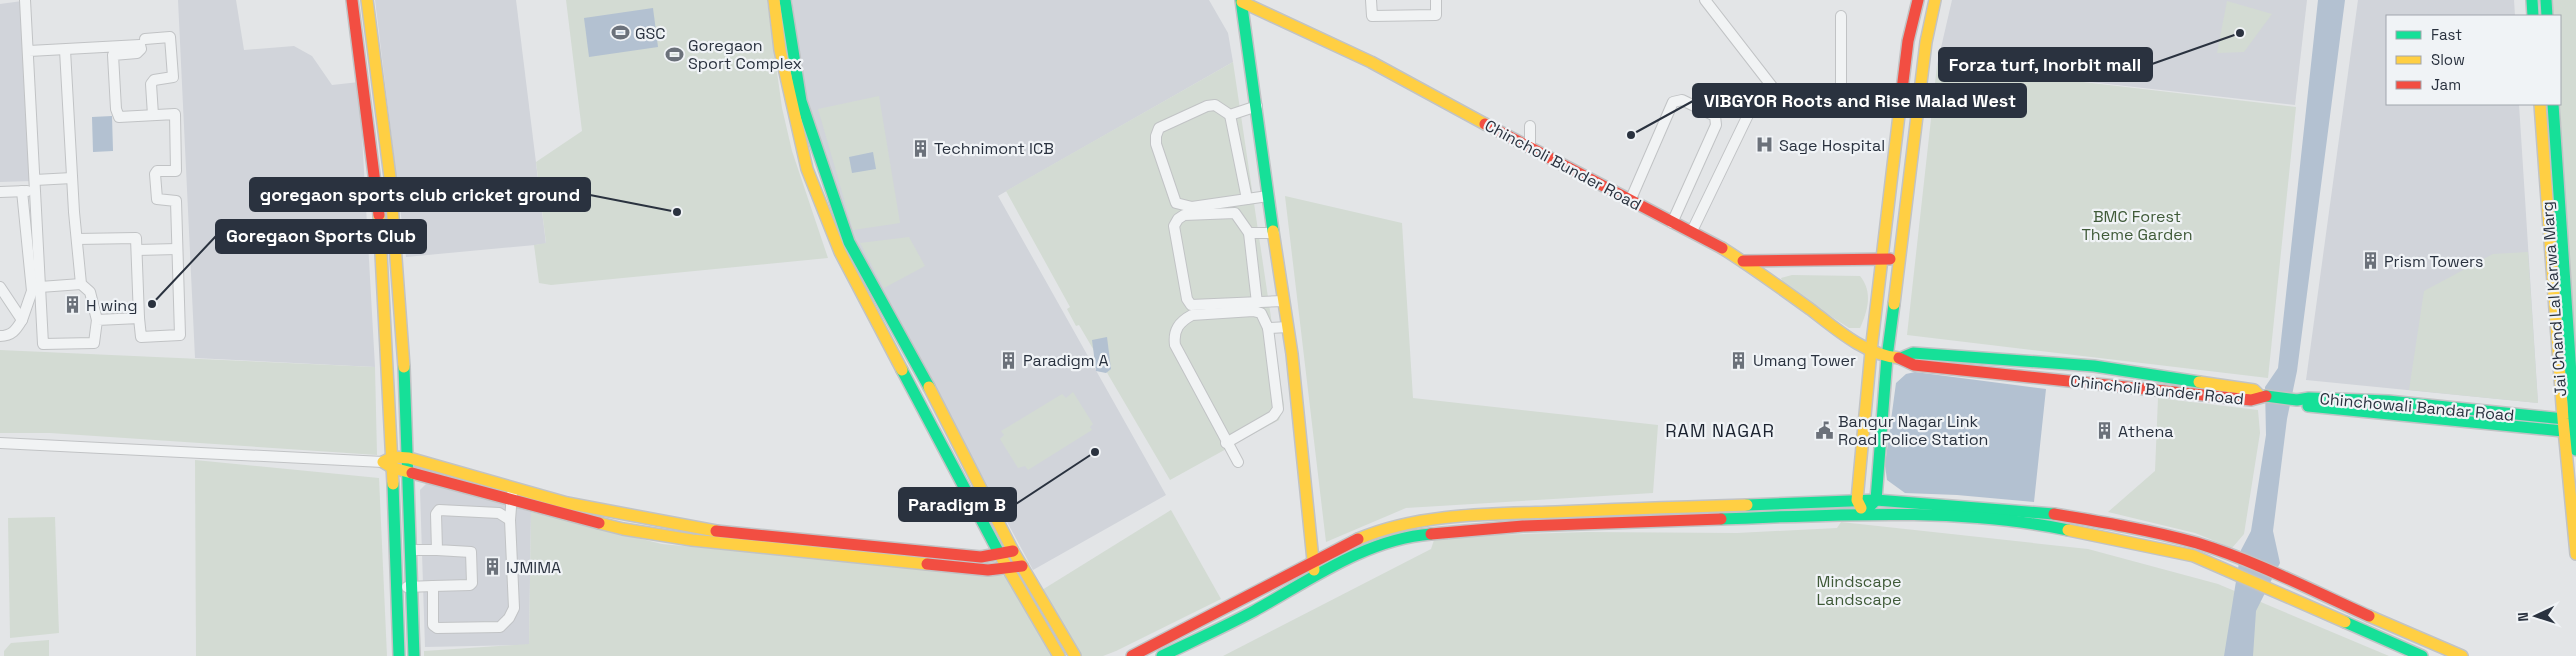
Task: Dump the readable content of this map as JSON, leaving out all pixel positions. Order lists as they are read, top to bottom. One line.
{"streets":{"street":["Chincholi Bunder Road","Jai Chand Lal Karwa Marg"]},"districts":["RAM NAGAR"],"parks":["BMC Forest Theme Garden","Mindscape Landscape"],"places":{"sports":["GSC","Goregaon Sport Complex"],"other":["Forza turf, Inorbit mall","VIBGYOR Roots and Rise Malad West","goregaon sports club cricket ground","Goregaon Sports Club","Paradigm B"],"hospital":["Sage Hospital"],"building":["Technimont ICB","Prism Towers","H wing","Paradigm A","Umang Tower","Athena","IJMIMA"],"public building":["Bangur Nagar Link Road Police Station"]},"legend":["Fast","Slow","Jam"],"north":"left"}
